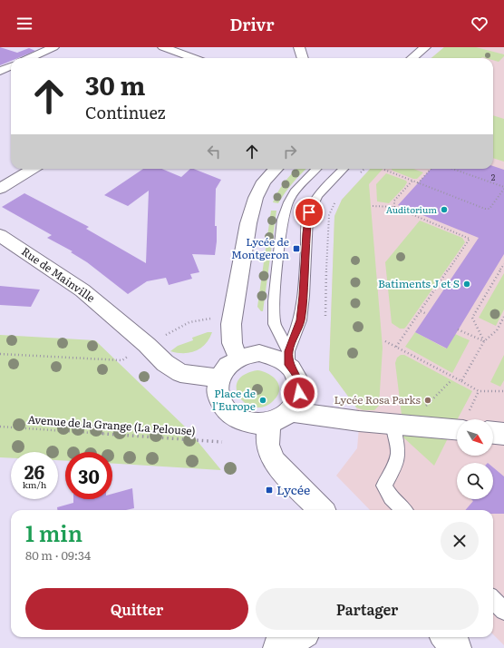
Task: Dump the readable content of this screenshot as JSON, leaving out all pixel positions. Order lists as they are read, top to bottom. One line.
{"streets":{"street":["Rue de Mainville"],"path":["Avenue de la Grange (La Pelouse)"]},"places":{"other":["Auditorium","Batiments J et S","Place de l'Europe","Lycée Rosa Parks"],"transit":["Lycée de Montgeron","Lycée"]},"house_numbers":["2"],"north":"bottom right","page":{"header":"Drivr","turn":["30 m","Continuez"],"speed":"26 km/h","limit":"30","heading":["1 min","80 m · 09:34"],"buttons":["Quitter","Partager"]}}
